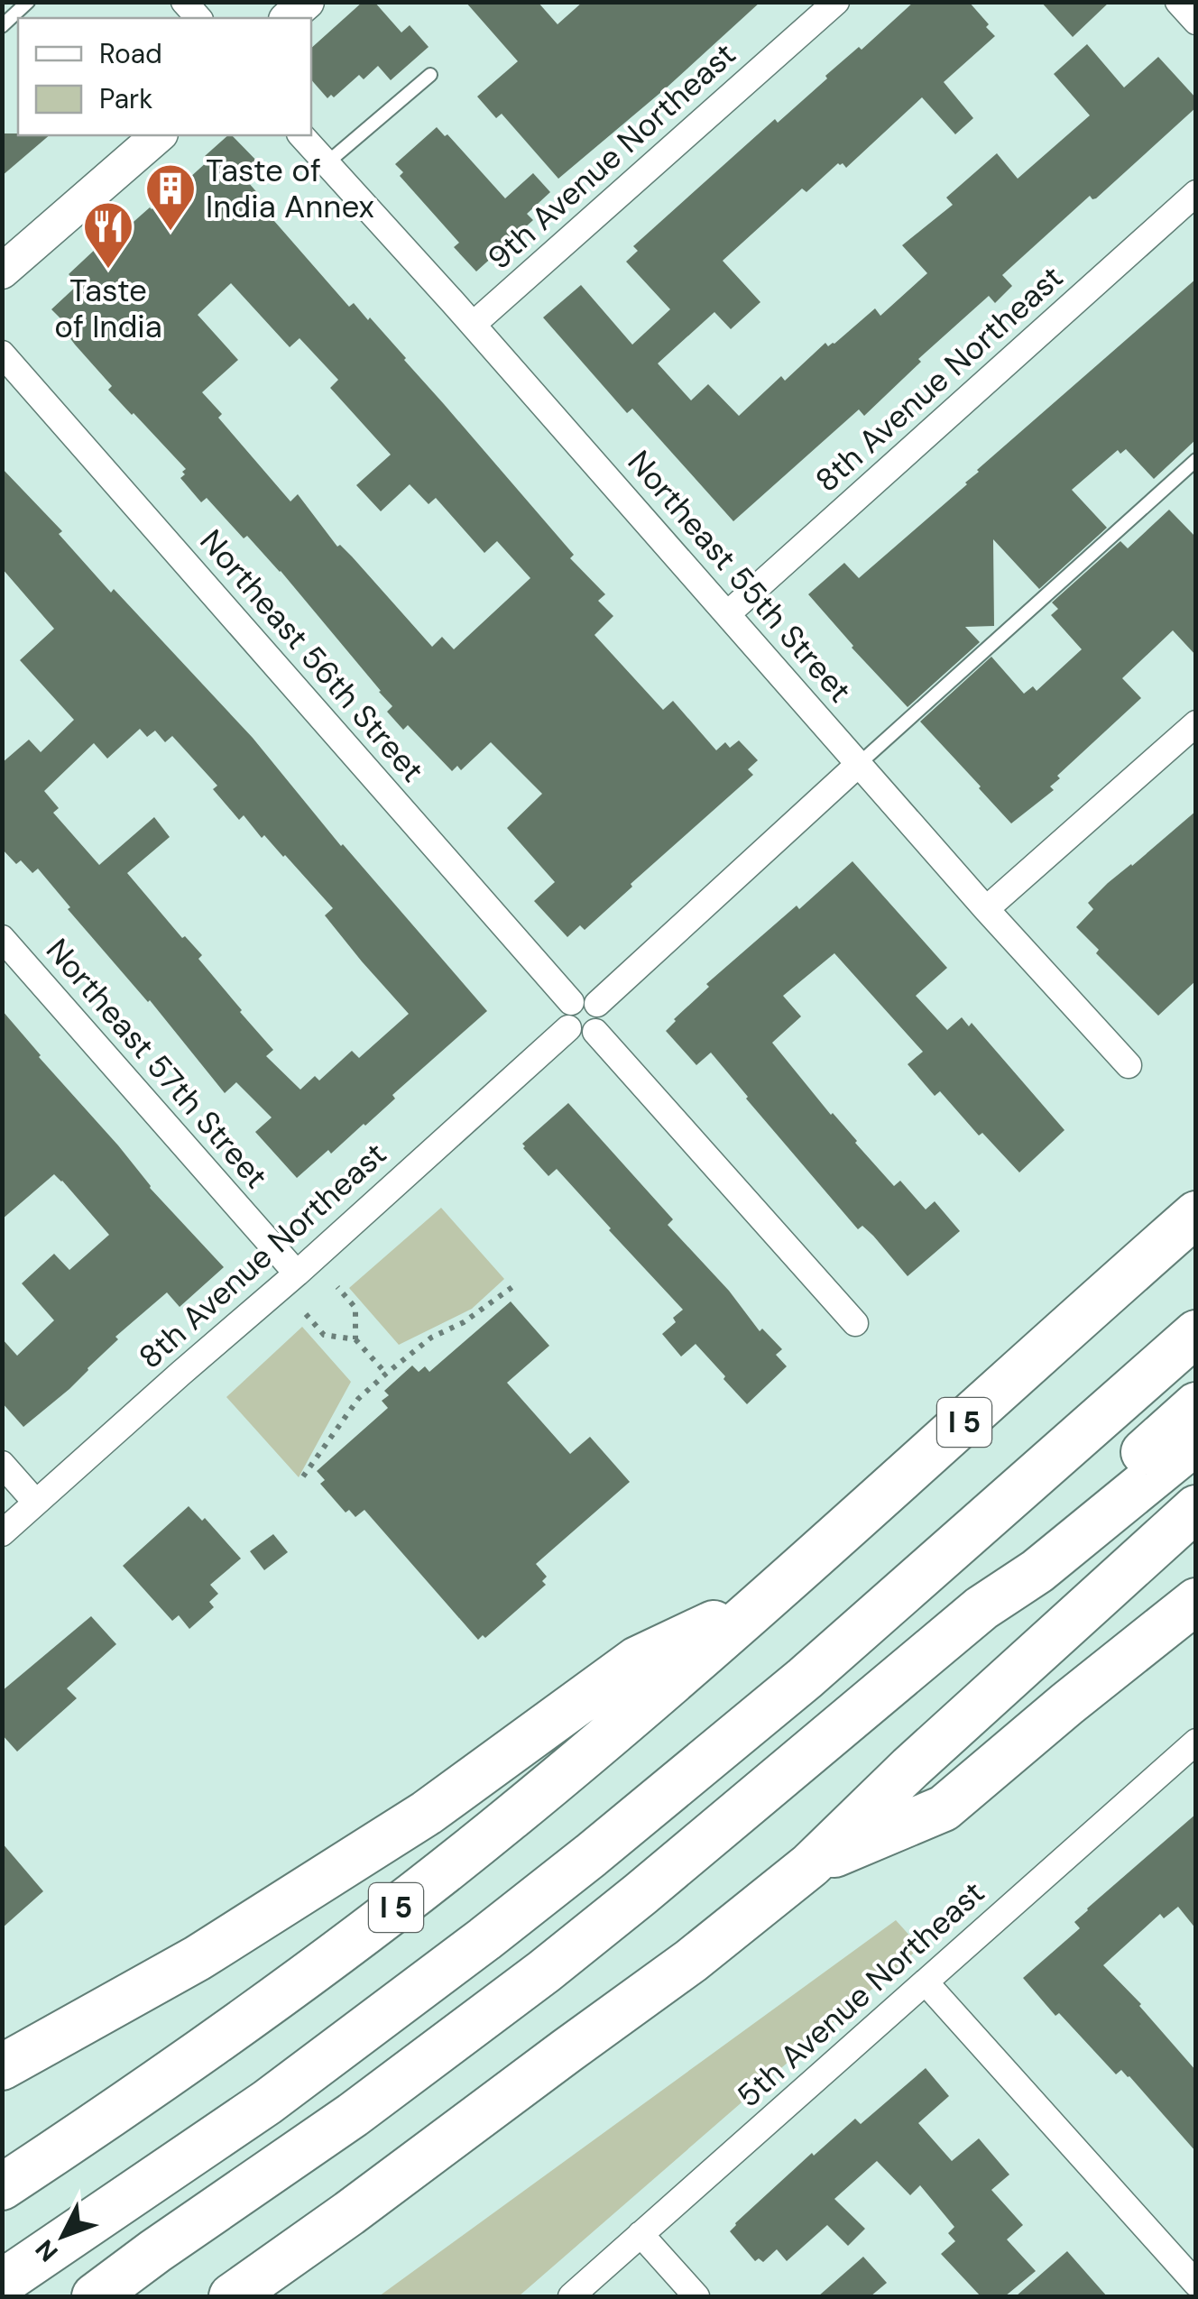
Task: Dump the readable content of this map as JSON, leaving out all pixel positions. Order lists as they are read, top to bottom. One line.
{"streets":{"highway":["I 5"],"street":["9th Avenue Northeast","8th Avenue Northeast","Northeast 55th Street","Northeast 56th Street","Northeast 57th Street","5th Avenue Northeast"]},"crossings":[["9th Avenue Northeast","Northeast 55th Street"],["8th Avenue Northeast","Northeast 55th Street"],["8th Avenue Northeast","Northeast 56th Street"],["8th Avenue Northeast","Northeast 57th Street"]],"places":{"building":["Taste of India Annex"],"restaurant":["Taste of India"]},"legend":["Road","Park"],"north":"bottom left"}
